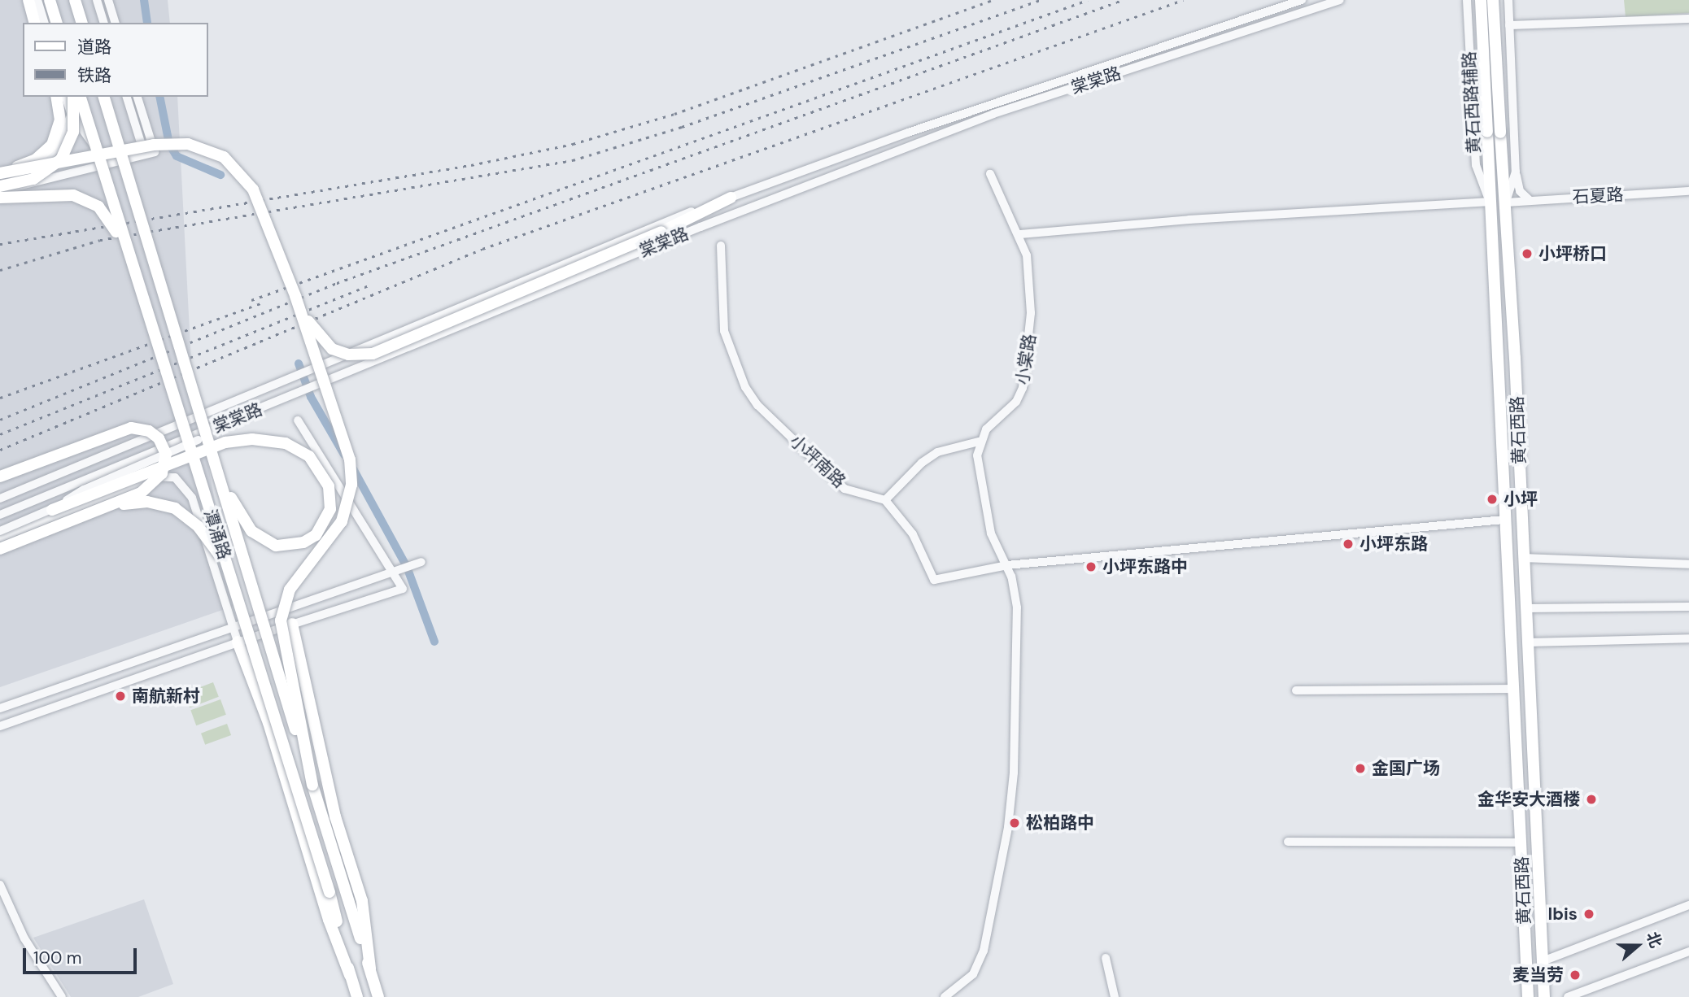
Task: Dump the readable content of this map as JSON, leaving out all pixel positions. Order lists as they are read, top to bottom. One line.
{"streets":{"main road":["黄石西路","潭涌路"],"street":["棠棠路","黄石西路辅路","石夏路","小棠路","小坪南路"]},"crossings":[["黄石西路辅路","黄石西路"],["石夏路","黄石西路"]],"places":["小坪桥口","小坪","小坪东路","小坪东路中","南航新村","金国广场","金华安大酒楼","松柏路中","Ibis","麦当劳"],"legend":["道路","铁路"],"scale_bar":"100 m","north":"right"}
